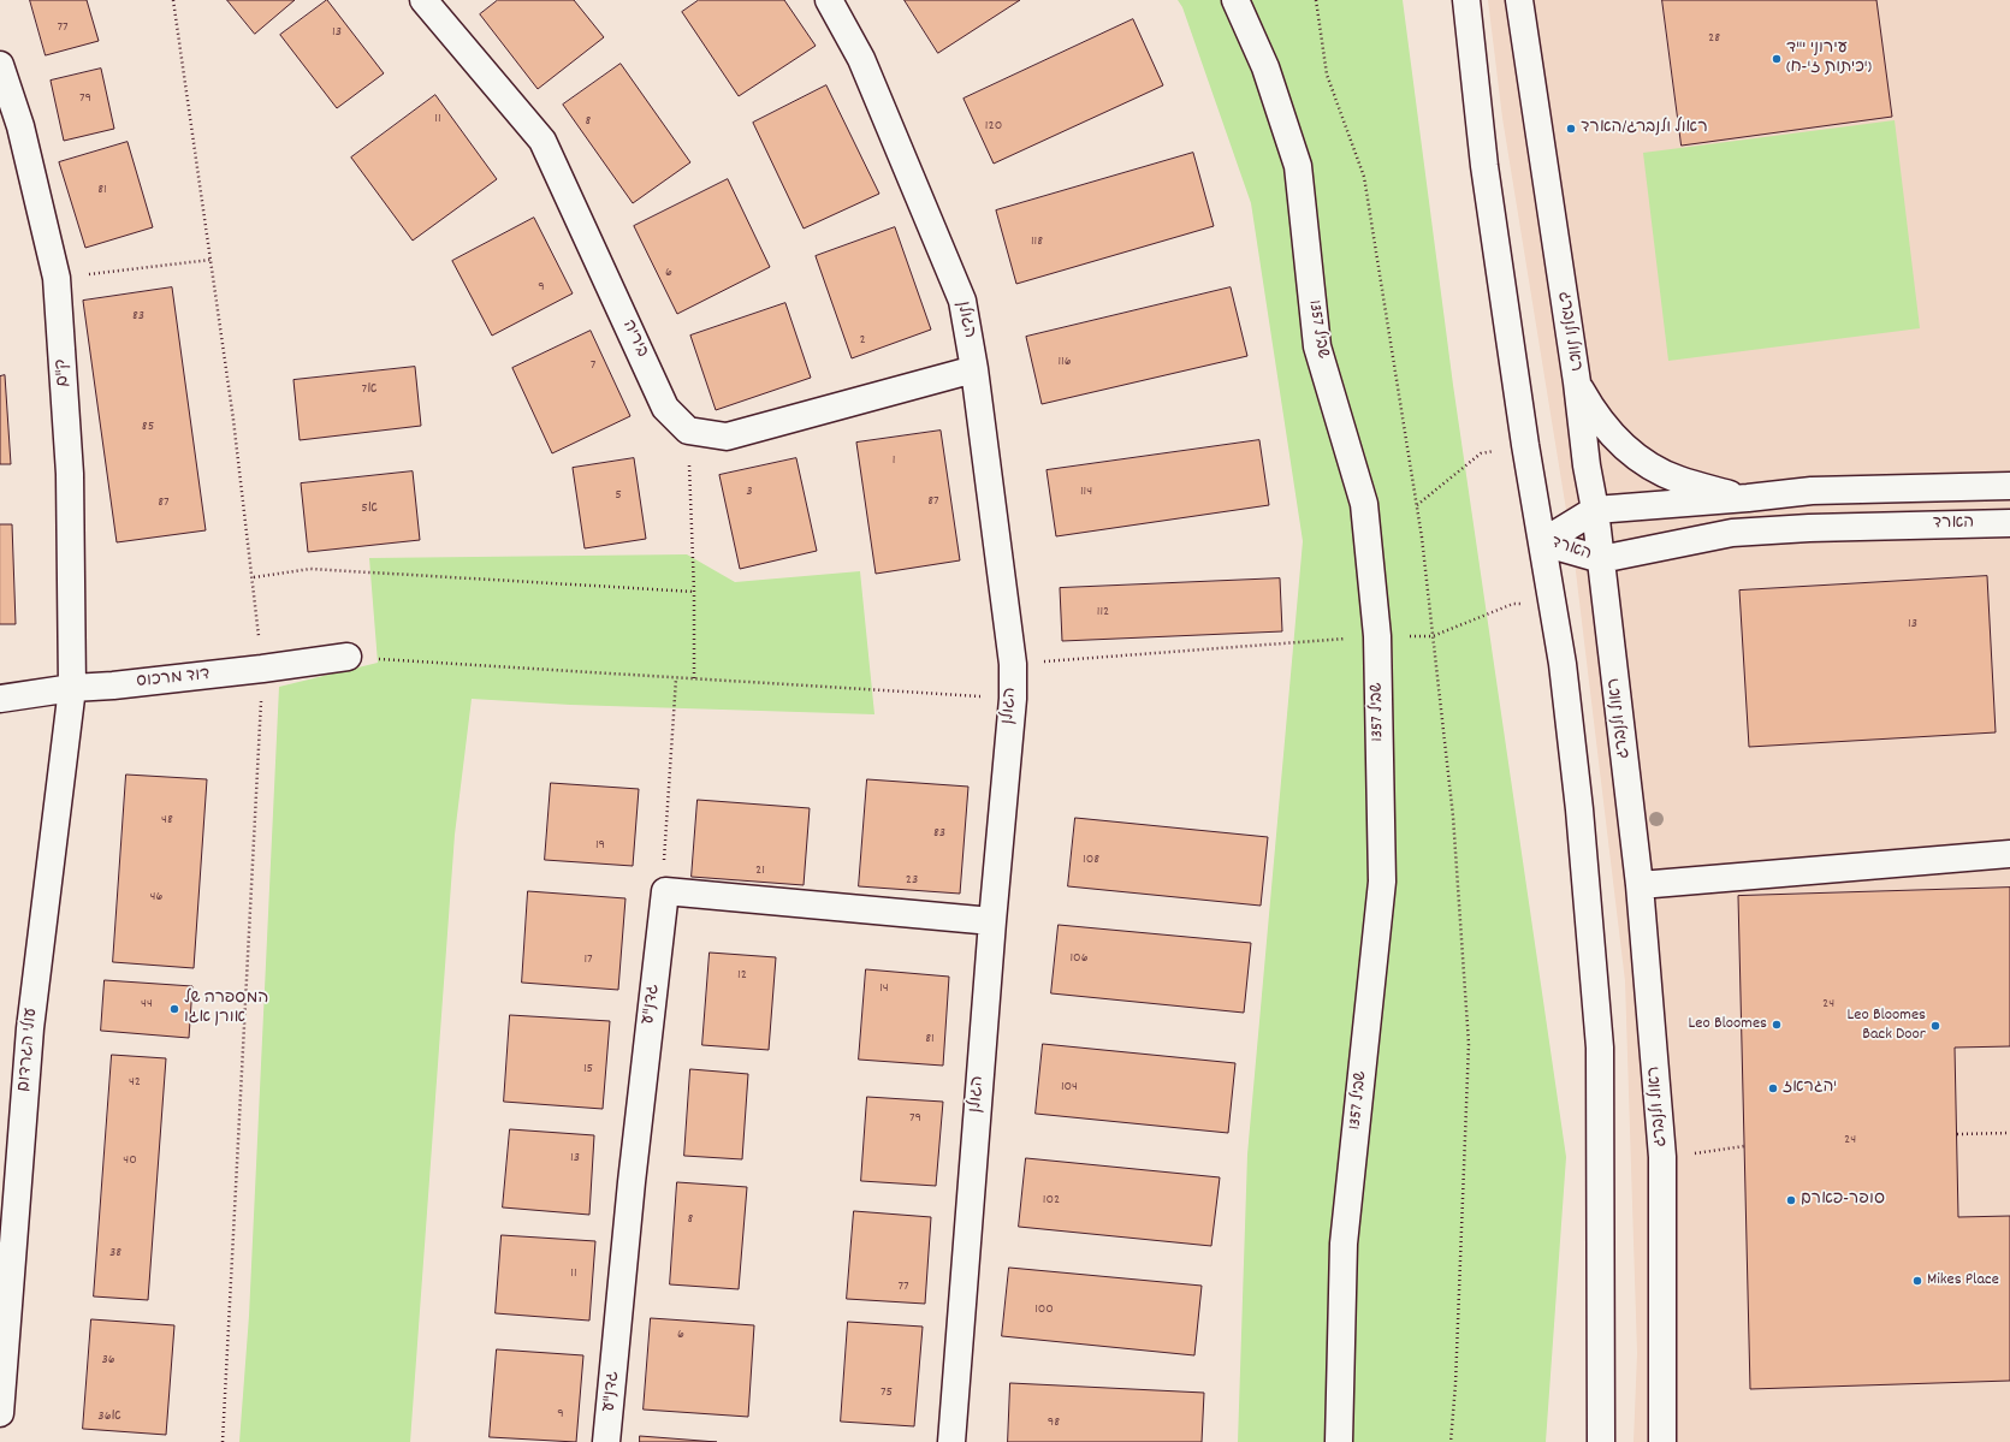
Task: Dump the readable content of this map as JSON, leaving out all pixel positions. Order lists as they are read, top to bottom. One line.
{"streets":{"street":["הגולן","שביל 1357","ראול ולנברג","ביריה","ק\"ם","הארד","דוד מרכוס","גדנ\"ע","עולי הגרדום"]},"crossings":[["ראול ולנברג","הארד"],["ק\"ם","דוד מרכוס"],["ק\"ם","עולי הגרדום"],["דוד מרכוס","עולי הגרדום"]],"places":["עירוני י\"ד (כיתות ז'-ח')","ראול ולנברג/הארד","המספרה של אורן אגו","Leo Bloomes","Leo Bloomes Back Door","הגראז'","סופר-פארם","Mikes Place"],"house_numbers":["77","13","28","79","11","8","120","81","118","6","9","83","2","116","7","7א","85","1","3","114","5","87","87","5א","112","13","48","83","19","108","21","23","46","106","17","12","14","44","24","81","15","42","104","79","24","13","40","102","8","38","11","77","100","6","36","75","9","36א","98"]}
